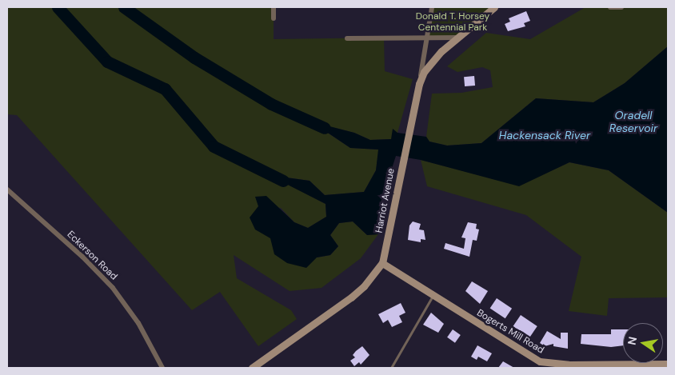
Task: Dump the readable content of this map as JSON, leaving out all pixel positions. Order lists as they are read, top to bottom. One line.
{"streets":{"street":["Harriot Avenue","Eckerson Road","Bogerts Mill Road"]},"crossings":[["Harriot Avenue","Bogerts Mill Road"]],"water":["Oradell Reservoir","Hackensack River"],"parks":["Donald T. Horsey Centennial Park"],"north":"left"}
